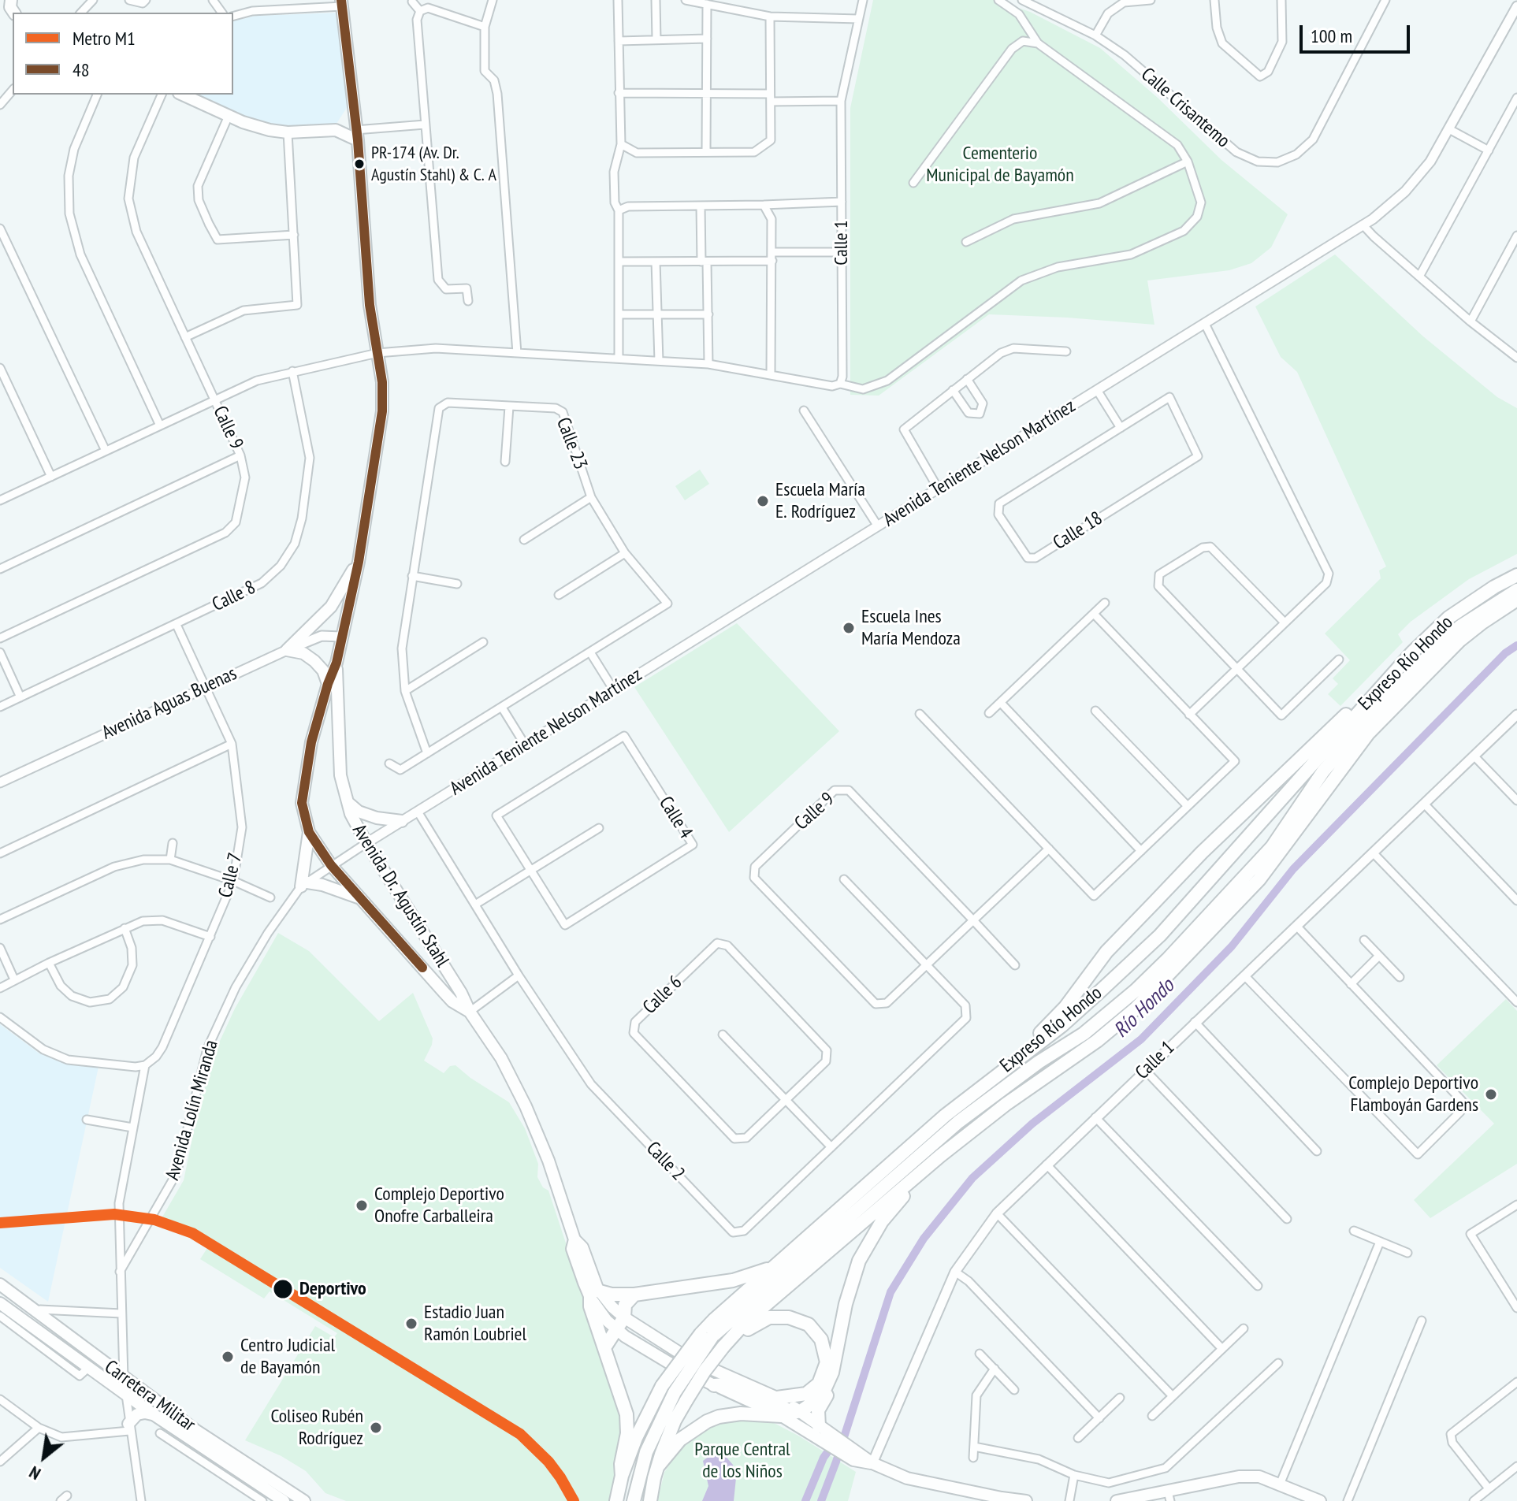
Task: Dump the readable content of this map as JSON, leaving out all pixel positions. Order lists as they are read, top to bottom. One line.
{"streets":{"highway":["Expreso Río Hondo"],"main road":["Avenida Dr. Agustín Stahl","Carretera Militar"],"street":["Calle Crisantemo","Calle 1","Calle 9","Calle 23","Avenida Teniente Nelson Martínez","Calle 18","Calle 8","Avenida Aguas Buenas","Calle 4","Calle 7","Calle 6","Avenida Lolín Miranda","Calle 2"]},"crossings":[["Calle 9","Calle 2"],["Avenida Teniente Nelson Martínez","Avenida Dr. Agustín Stahl"],["Avenida Teniente Nelson Martínez","Avenida Lolín Miranda"],["Avenida Teniente Nelson Martínez","Calle 2"],["Calle 8","Calle 7"],["Avenida Aguas Buenas","Calle 7"],["Avenida Aguas Buenas","Avenida Dr. Agustín Stahl"],["Avenida Dr. Agustín Stahl","Avenida Lolín Miranda"]],"water":["Río Hondo"],"parks":["Cementerio Municipal de Bayamón","Parque Central de los Niños"],"places":["PR-174 (Av. Dr. Agustín Stahl) & C. A","Escuela María E. Rodríguez","Escuela Ines María Mendoza","Complejo Deportivo Flamboyán Gardens","Complejo Deportivo Onofre Carballeira","Deportivo","Estadio Juan Ramón Loubriel","Centro Judicial de Bayamón","Coliseo Rubén Rodríguez"],"lines":["transit line 48","metro line M1"],"legend":["Metro M1","48"],"scale_bar":"100 m","north":"bottom left"}
